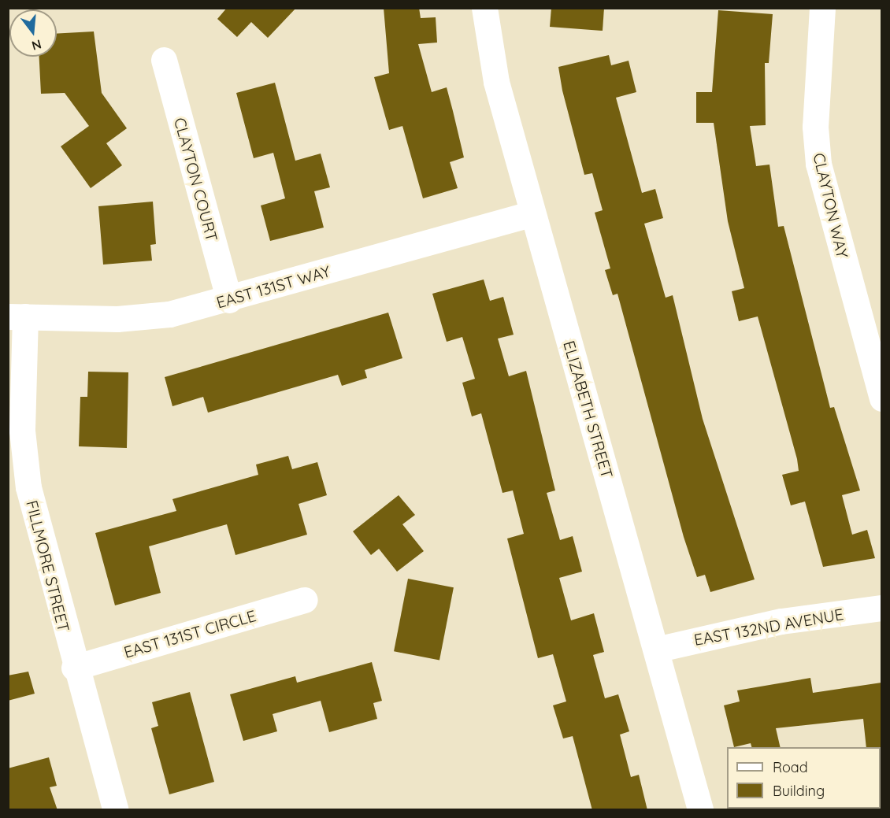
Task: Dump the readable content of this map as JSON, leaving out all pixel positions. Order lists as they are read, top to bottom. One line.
{"streets":{"street":["CLAYTON COURT","CLAYTON WAY","EAST 131ST WAY","ELIZABETH STREET","FILLMORE STREET","EAST 132ND AVENUE","EAST 131ST CIRCLE"]},"crossings":[["CLAYTON COURT","EAST 131ST WAY"],["EAST 131ST WAY","ELIZABETH STREET"],["EAST 131ST WAY","FILLMORE STREET"],["ELIZABETH STREET","EAST 132ND AVENUE"],["FILLMORE STREET","EAST 131ST CIRCLE"]],"legend":["Road","Building"],"north":"bottom"}
